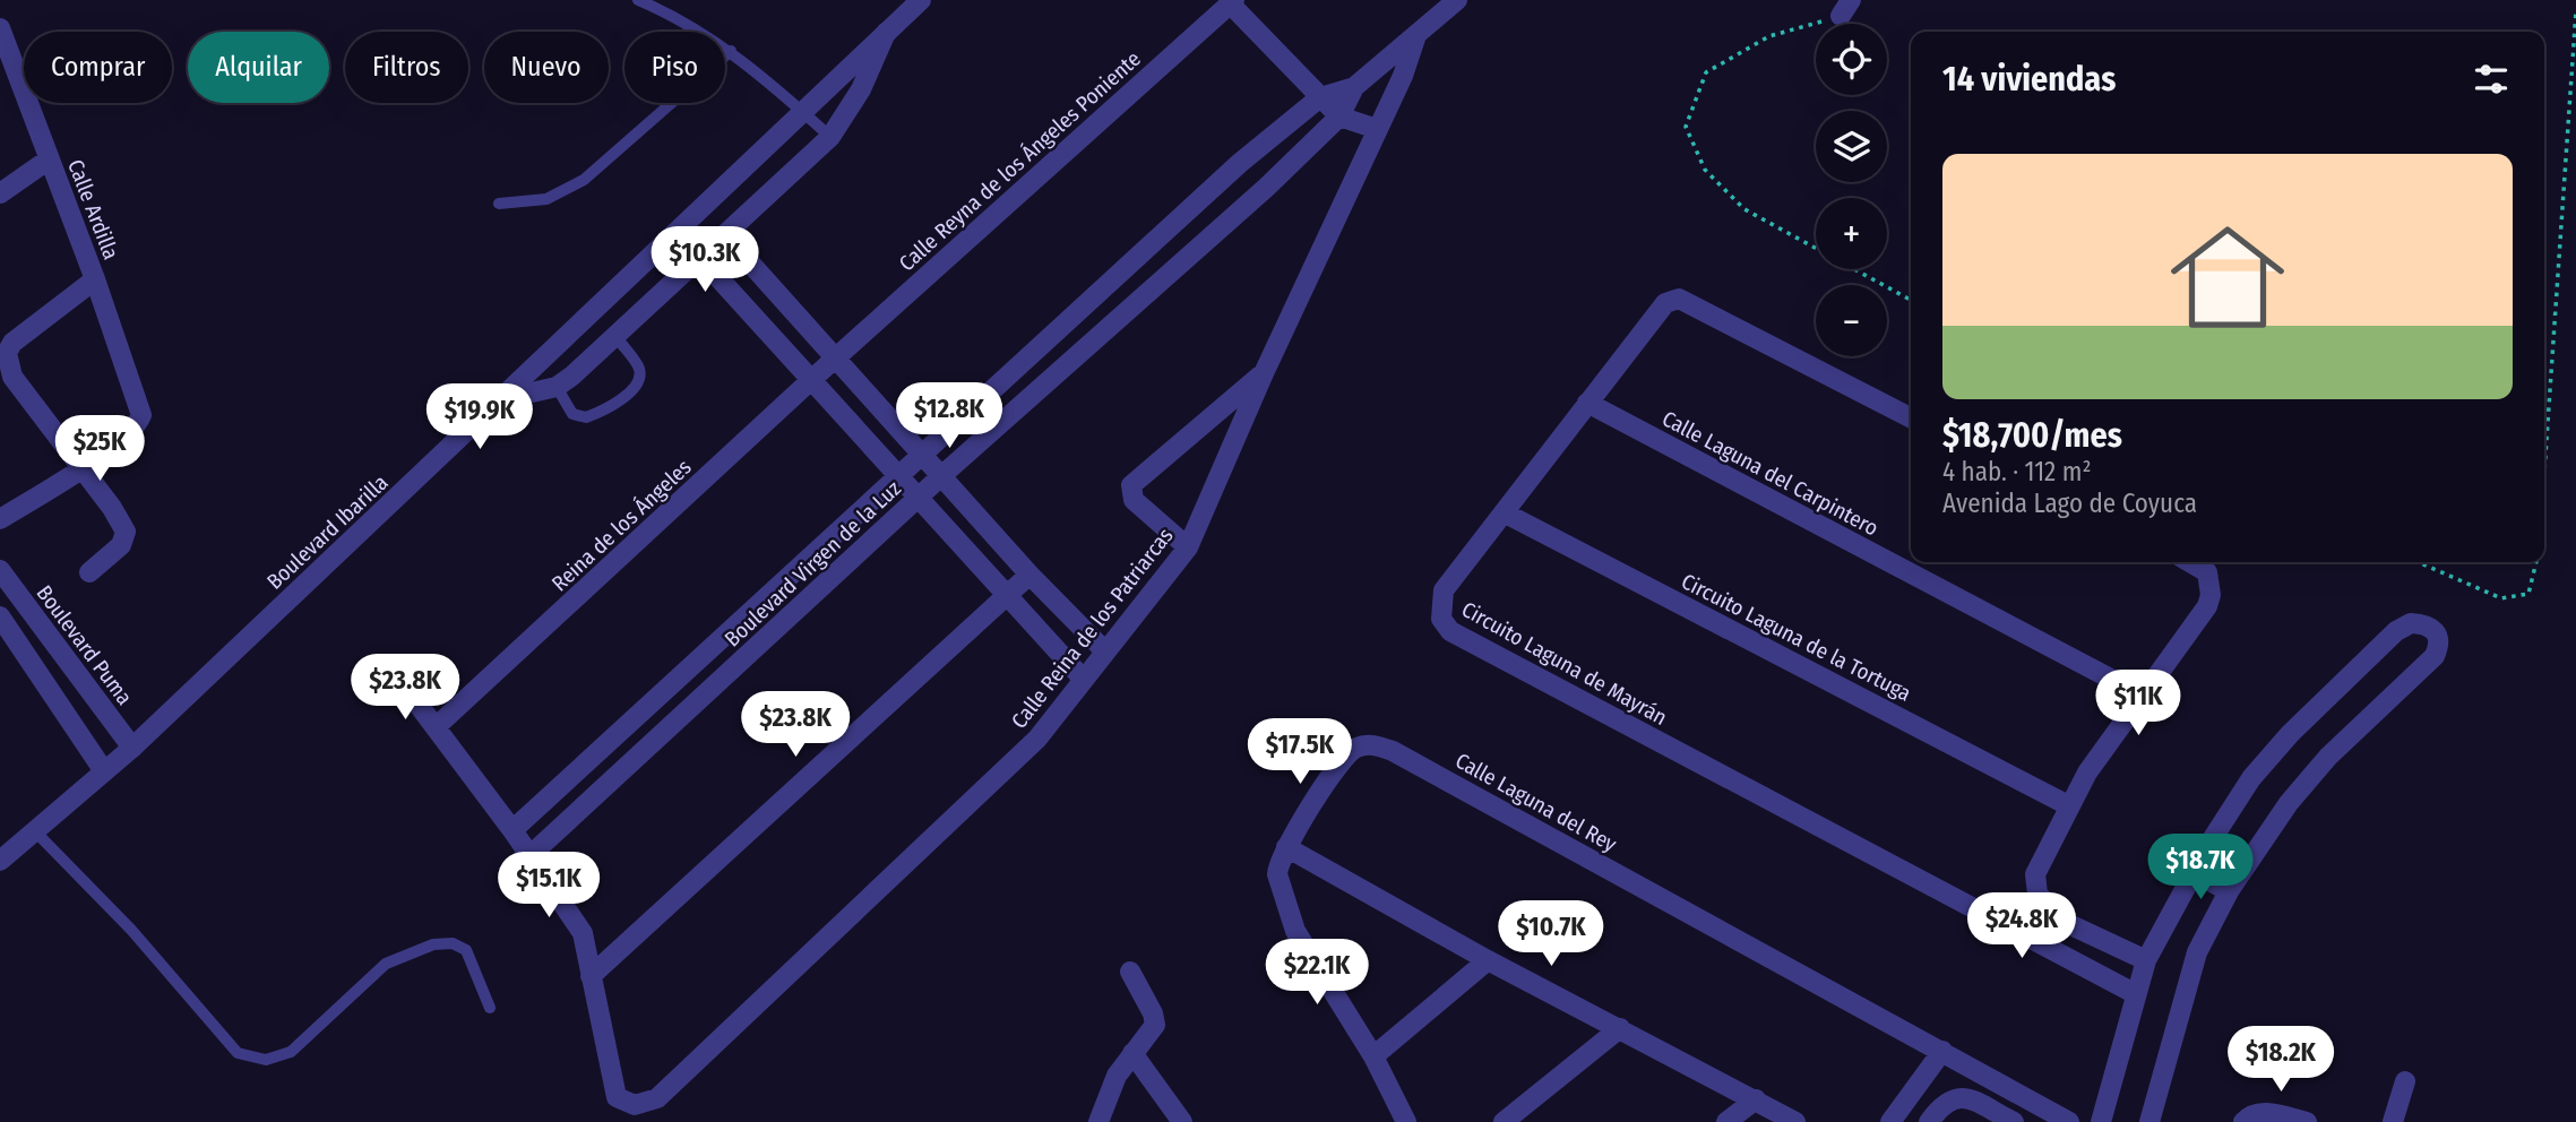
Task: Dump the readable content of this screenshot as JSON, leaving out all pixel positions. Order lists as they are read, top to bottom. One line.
{"streets":{"street":["Calle Reyna de los Ángeles Poniente","Calle Ardilla","Calle Laguna del Carpintero","Reina de los Ángeles","Boulevard Ibarilla","Boulevard Virgen de la Luz","Calle Reina de los Patriarcas","Circuito Laguna de la Tortuga","Boulevard Puma","Circuito Laguna de Mayrán","Calle Laguna del Rey"]},"crossings":[["Calle Reyna de los Ángeles Poniente","Reina de los Ángeles"],["Calle Laguna del Carpintero","Circuito Laguna de Mayrán"],["Boulevard Ibarilla","Boulevard Puma"],["Circuito Laguna de la Tortuga","Circuito Laguna de Mayrán"]],"page":{"map_buttons":["+","−"],"chip":["Comprar","Alquilar","Filtros","Nuevo","Piso"],"heading":"14 viviendas","list":[{"name":"$18,700/mes","note":"4 hab. · 112 m² · Avenida Lago de Coyuca"}],"price":["$10.3K","$12.8K","$19.9K","$25K","$23.8K","$11K","$23.8K","$17.5K","$18.7K","$15.1K","$24.8K","$10.7K","$22.1K","$18.2K"]}}
